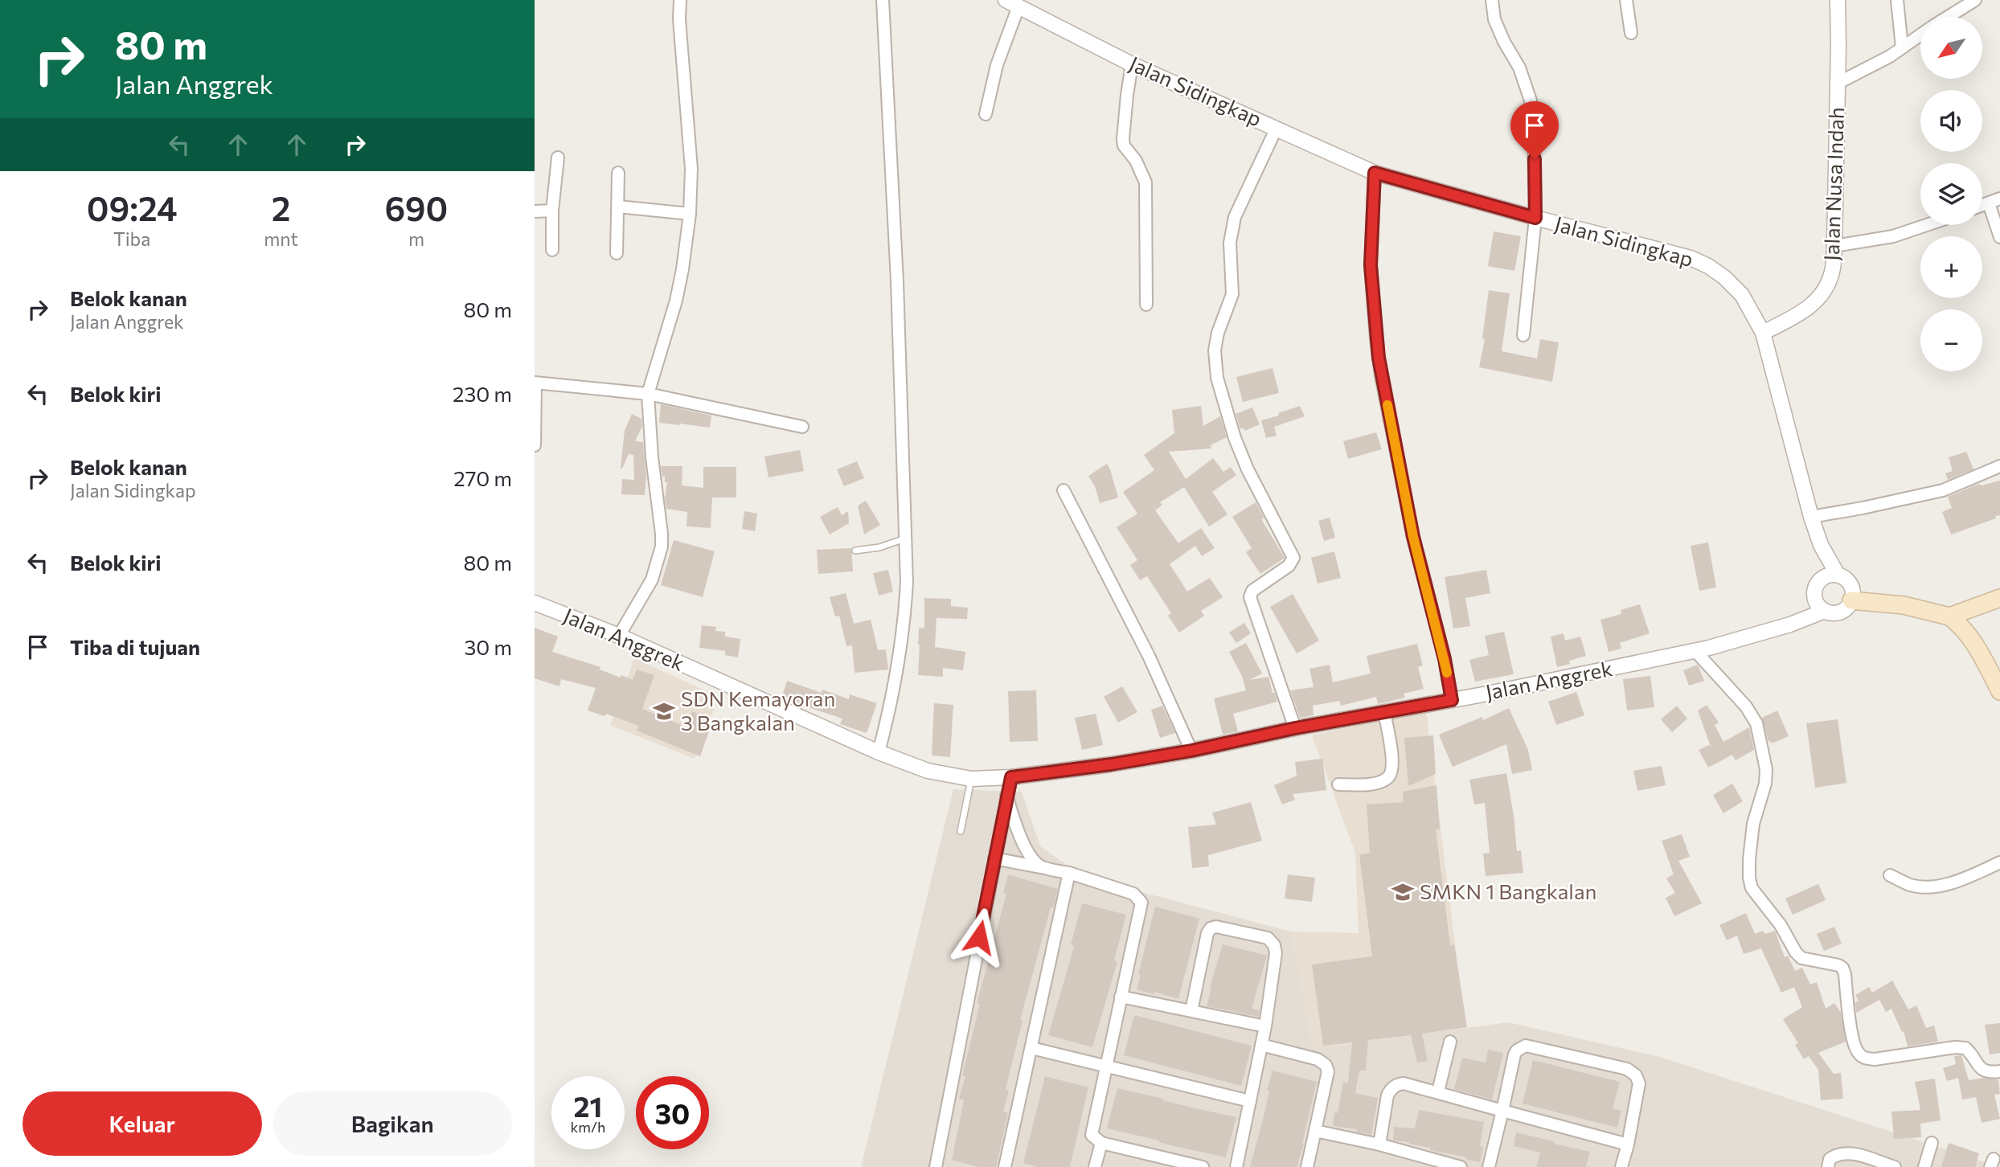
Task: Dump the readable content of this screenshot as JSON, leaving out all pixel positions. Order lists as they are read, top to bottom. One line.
{"streets":{"street":["Jalan Sidingkap","Jalan Nusa Indah","Jalan Anggrek"]},"crossings":[["Jalan Sidingkap","Jalan Nusa Indah"],["Jalan Sidingkap","Jalan Anggrek"]],"places":{"school or university":["SDN Kemayoran 3 Bangkalan","SMKN 1 Bangkalan"]},"north":"bottom left","page":{"turn":["80 m","Jalan Anggrek"],"map_buttons":["+","−"],"eta":["09:24","Tiba","2","mnt","690","m"],"list":[{"name":"Belok kanan","note":"Jalan Anggrek","value":"80 m"},{"name":"Belok kiri","value":"230 m"},{"name":"Belok kanan","note":"Jalan Sidingkap","value":"270 m"},{"name":"Belok kiri","value":"80 m"},{"name":"Tiba di tujuan","value":"30 m"}],"speed":"21 km/h","limit":"30","buttons":["Keluar","Bagikan"]}}
